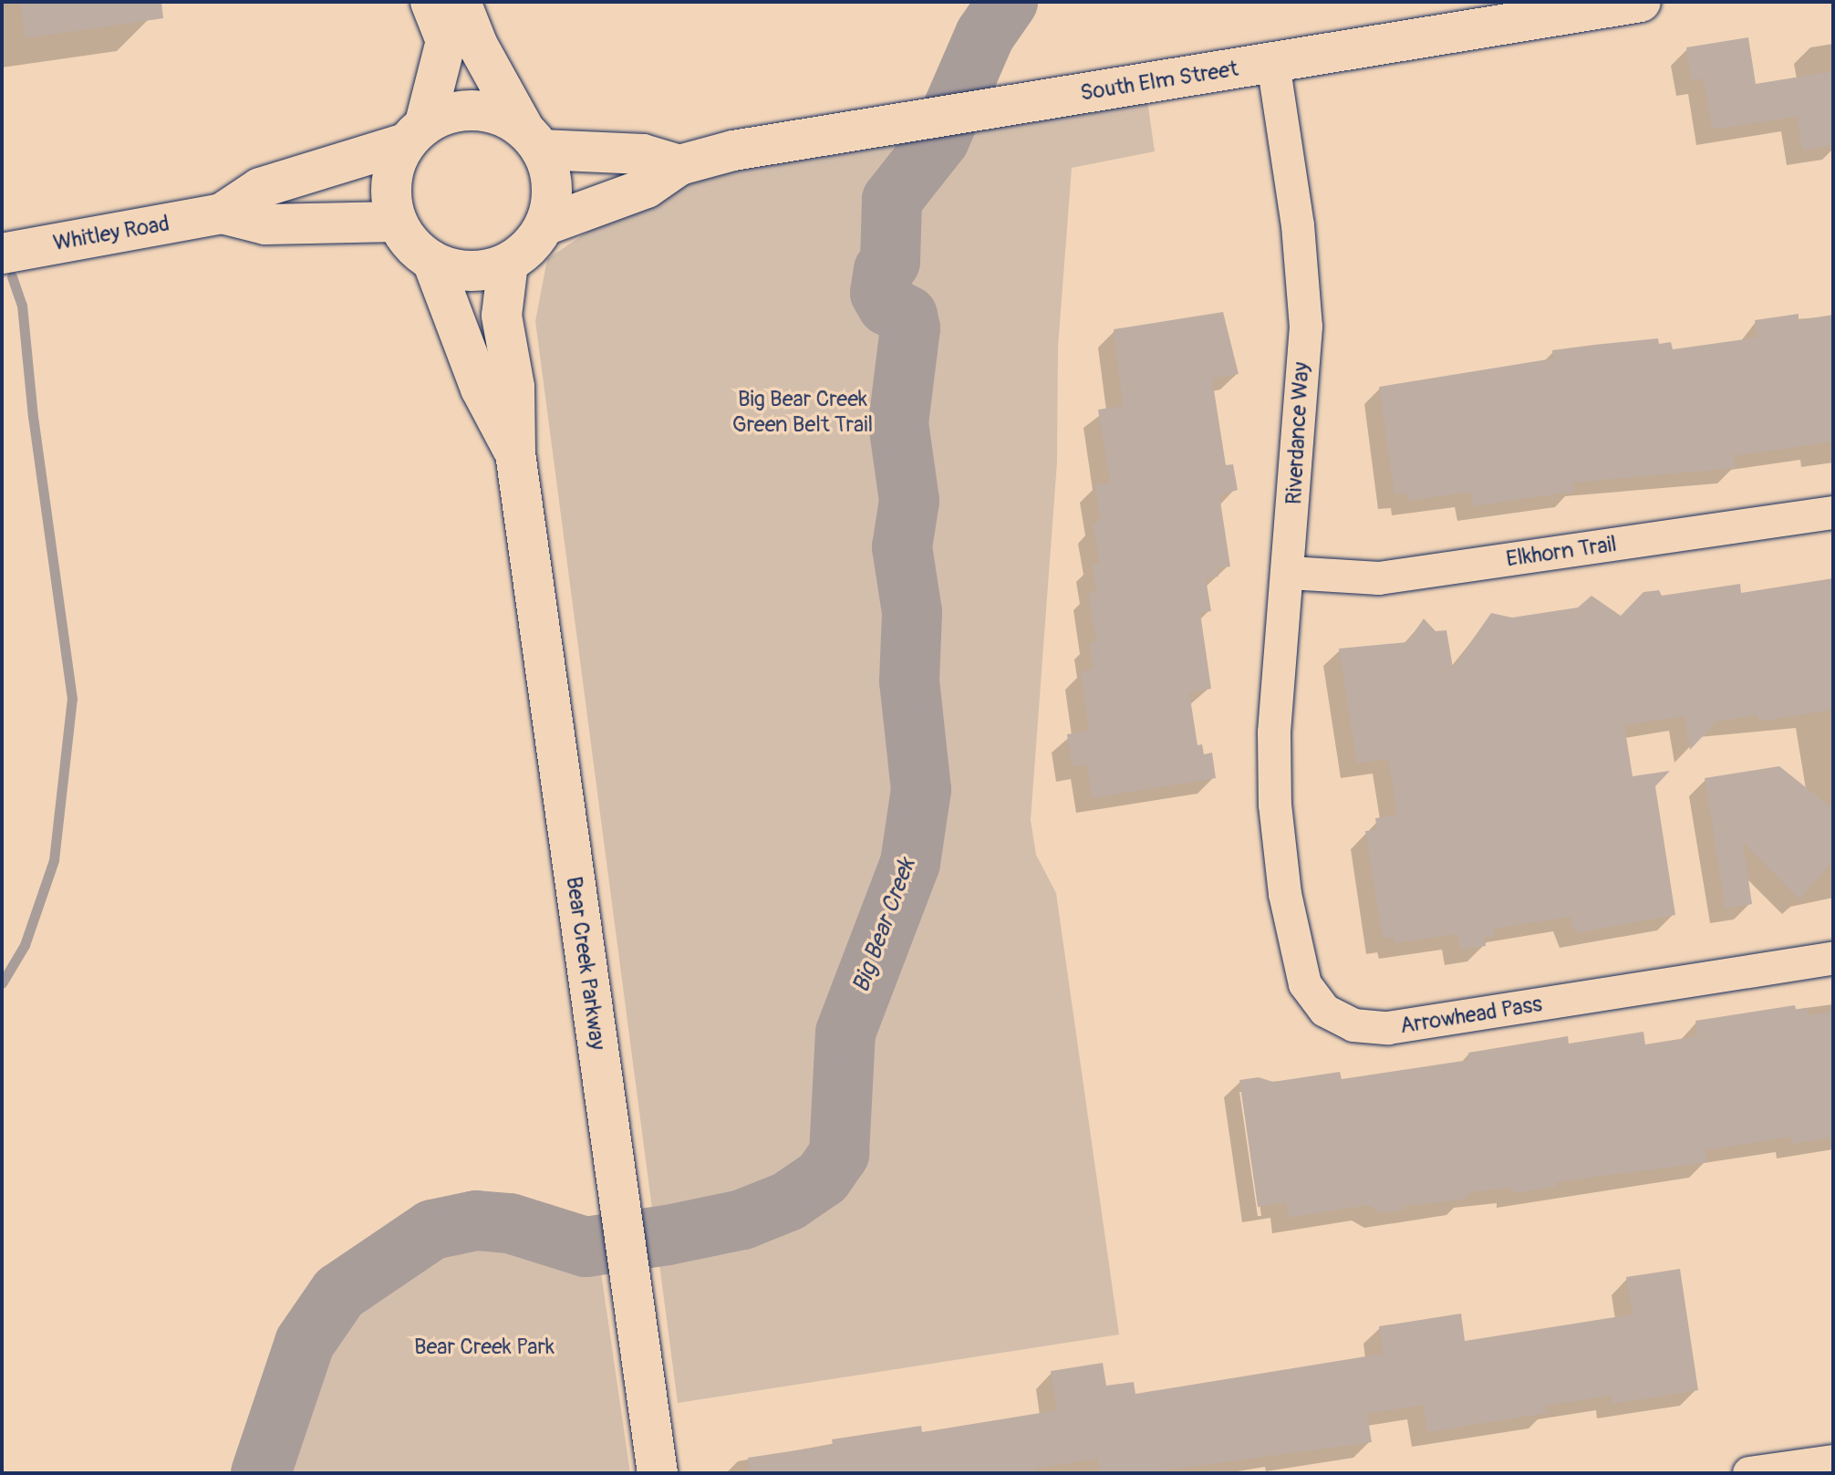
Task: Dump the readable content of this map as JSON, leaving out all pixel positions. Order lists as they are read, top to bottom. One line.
{"streets":{"street":["South Elm Street","Whitley Road","Riverdance Way","Elkhorn Trail","Bear Creek Parkway","Arrowhead Pass"]},"crossings":[["South Elm Street","Whitley Road"],["South Elm Street","Riverdance Way"],["South Elm Street","Bear Creek Parkway"],["Whitley Road","Bear Creek Parkway"],["Riverdance Way","Elkhorn Trail"],["Riverdance Way","Arrowhead Pass"]],"water":["Big Bear Creek"],"parks":["Big Bear Creek Green Belt Trail","Bear Creek Park"]}
